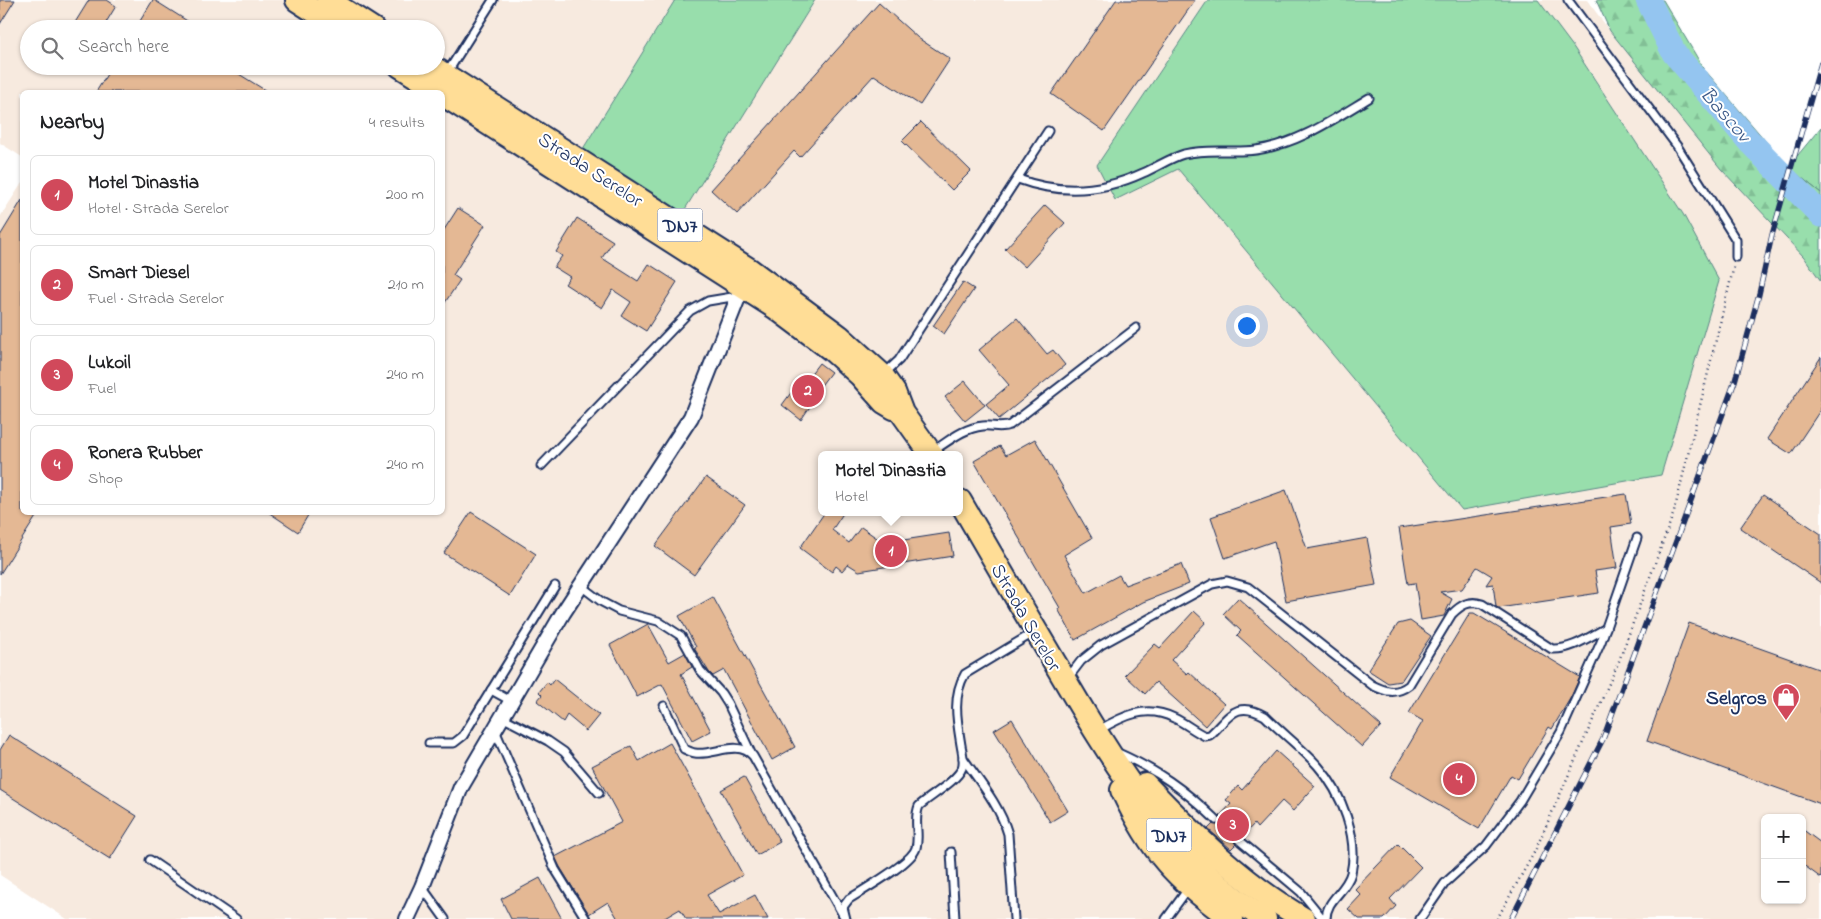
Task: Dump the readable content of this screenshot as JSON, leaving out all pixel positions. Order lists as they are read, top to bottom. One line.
{"streets":{"highway":["Strada Serelor","DN7"]},"crossings":[["Strada Serelor","DN7"]],"water":["Bascov"],"places":{"shop":["Selgros"]},"page":{"search":"Search here","heading":["Nearby","4 results"],"list":[{"mark":"1","name":"Motel Dinastia","note":"Hotel · Strada Serelor","value":"200 m"},{"mark":"2","name":"Smart Diesel","note":"Fuel · Strada Serelor","value":"210 m"},{"mark":"3","name":"Lukoil","note":"Fuel","value":"240 m"},{"mark":"4","name":"Ronera Rubber","note":"Shop","value":"240 m"}],"pins":["2","1","4","3"],"popup":["Motel Dinastia","Hotel"],"map_buttons":["+","−"]}}
